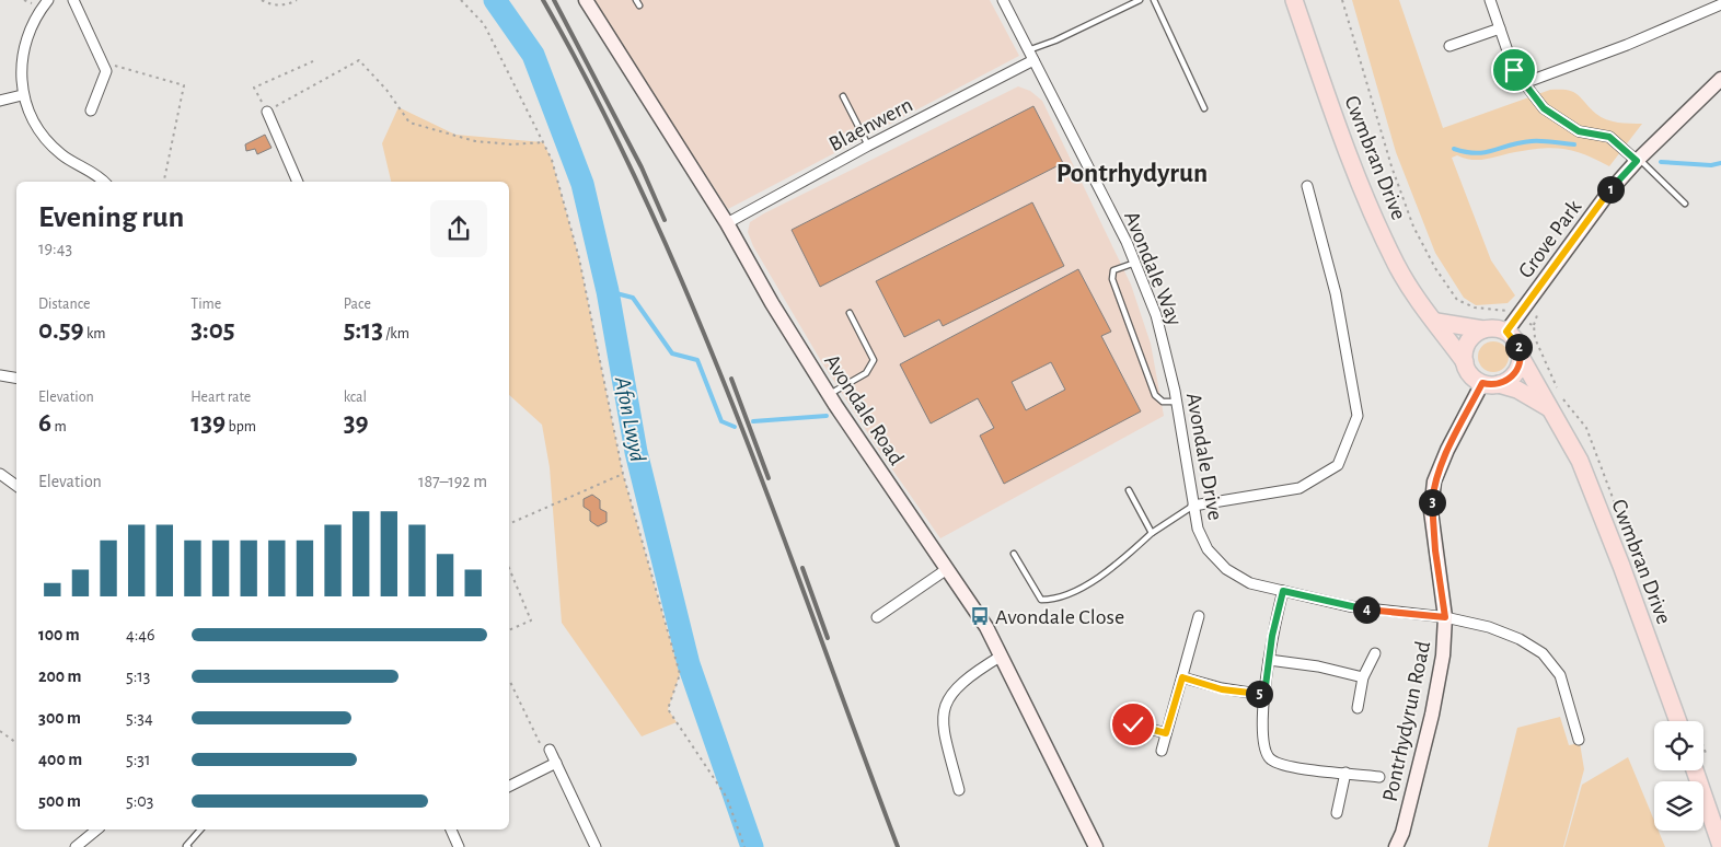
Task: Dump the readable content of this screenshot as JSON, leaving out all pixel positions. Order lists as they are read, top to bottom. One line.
{"streets":{"main road":["Cwmbran Drive"],"street":["Blaenwern","Grove Park","Avondale Way","Avondale Road","Avondale Drive","Pontrhydyrun Road"]},"crossings":[["Blaenwern","Avondale Way"],["Blaenwern","Avondale Road"],["Cwmbran Drive","Grove Park"],["Cwmbran Drive","Pontrhydyrun Road"],["Grove Park","Pontrhydyrun Road"],["Avondale Way","Avondale Drive"],["Avondale Drive","Pontrhydyrun Road"]],"districts":["Pontrhydyrun"],"water":["Afon Lwyd"],"places":{"bus stop":["Avondale Close"]},"page":{"pins":["1","2","3","4","5"],"heading":["Evening run","19:43"],"stats":[["Distance","0.59 km"],["Time","3:05"],["Pace","5:13 /km"],["Elevation","6 m"],["Heart rate","139 bpm"],["kcal","39"]],"chart":["Elevation","187–192 m"],"list":[{"name":"100 m","note":"4:46"},{"name":"200 m","note":"5:13"},{"name":"300 m","note":"5:34"},{"name":"400 m","note":"5:31"},{"name":"500 m","note":"5:03"}]}}
